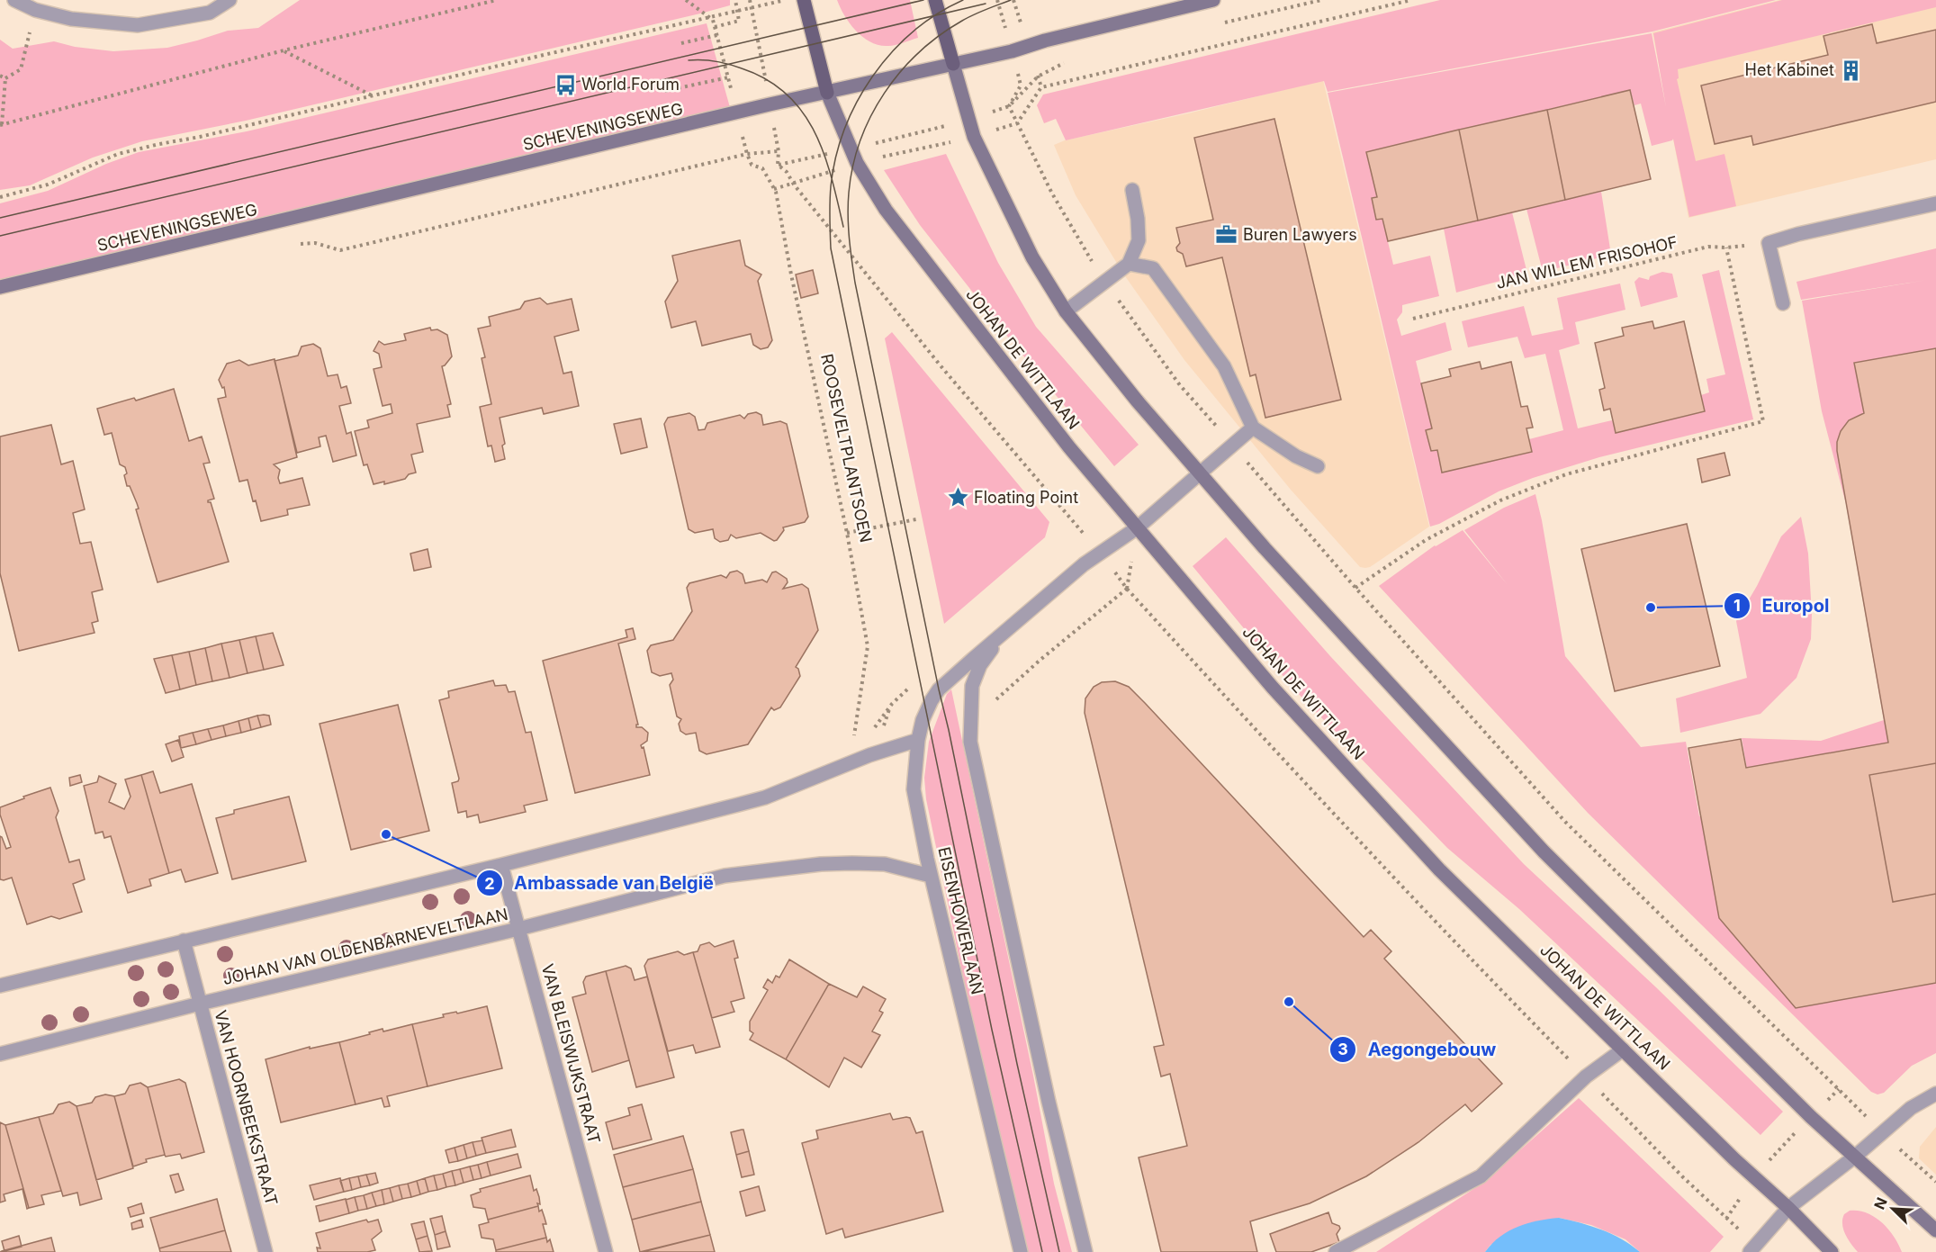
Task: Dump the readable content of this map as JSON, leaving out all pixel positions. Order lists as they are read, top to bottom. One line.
{"streets":{"main road":["SCHEVENINGSEWEG","JOHAN DE WITTLAAN"],"street":["EISENHOWERLAAN","JOHAN VAN OLDENBARNEVELTLAAN","VAN BLEISWIJKSTRAAT","VAN HOORNBEEKSTRAAT"],"path":["JAN WILLEM FRISOHOF","ROOSEVELTPLANTSOEN"]},"crossings":[["SCHEVENINGSEWEG","JOHAN DE WITTLAAN"],["JOHAN DE WITTLAAN","EISENHOWERLAAN"],["EISENHOWERLAAN","JOHAN VAN OLDENBARNEVELTLAAN"],["JOHAN VAN OLDENBARNEVELTLAAN","VAN BLEISWIJKSTRAAT"],["JOHAN VAN OLDENBARNEVELTLAAN","VAN HOORNBEEKSTRAAT"]],"places":{"building":["Het Kabinet"],"bus stop":["World Forum"],"office":["Buren Lawyers"],"place":["Floating Point"],"other":["Europol","Ambassade van België","Aegongebouw"]},"north":"top left"}
